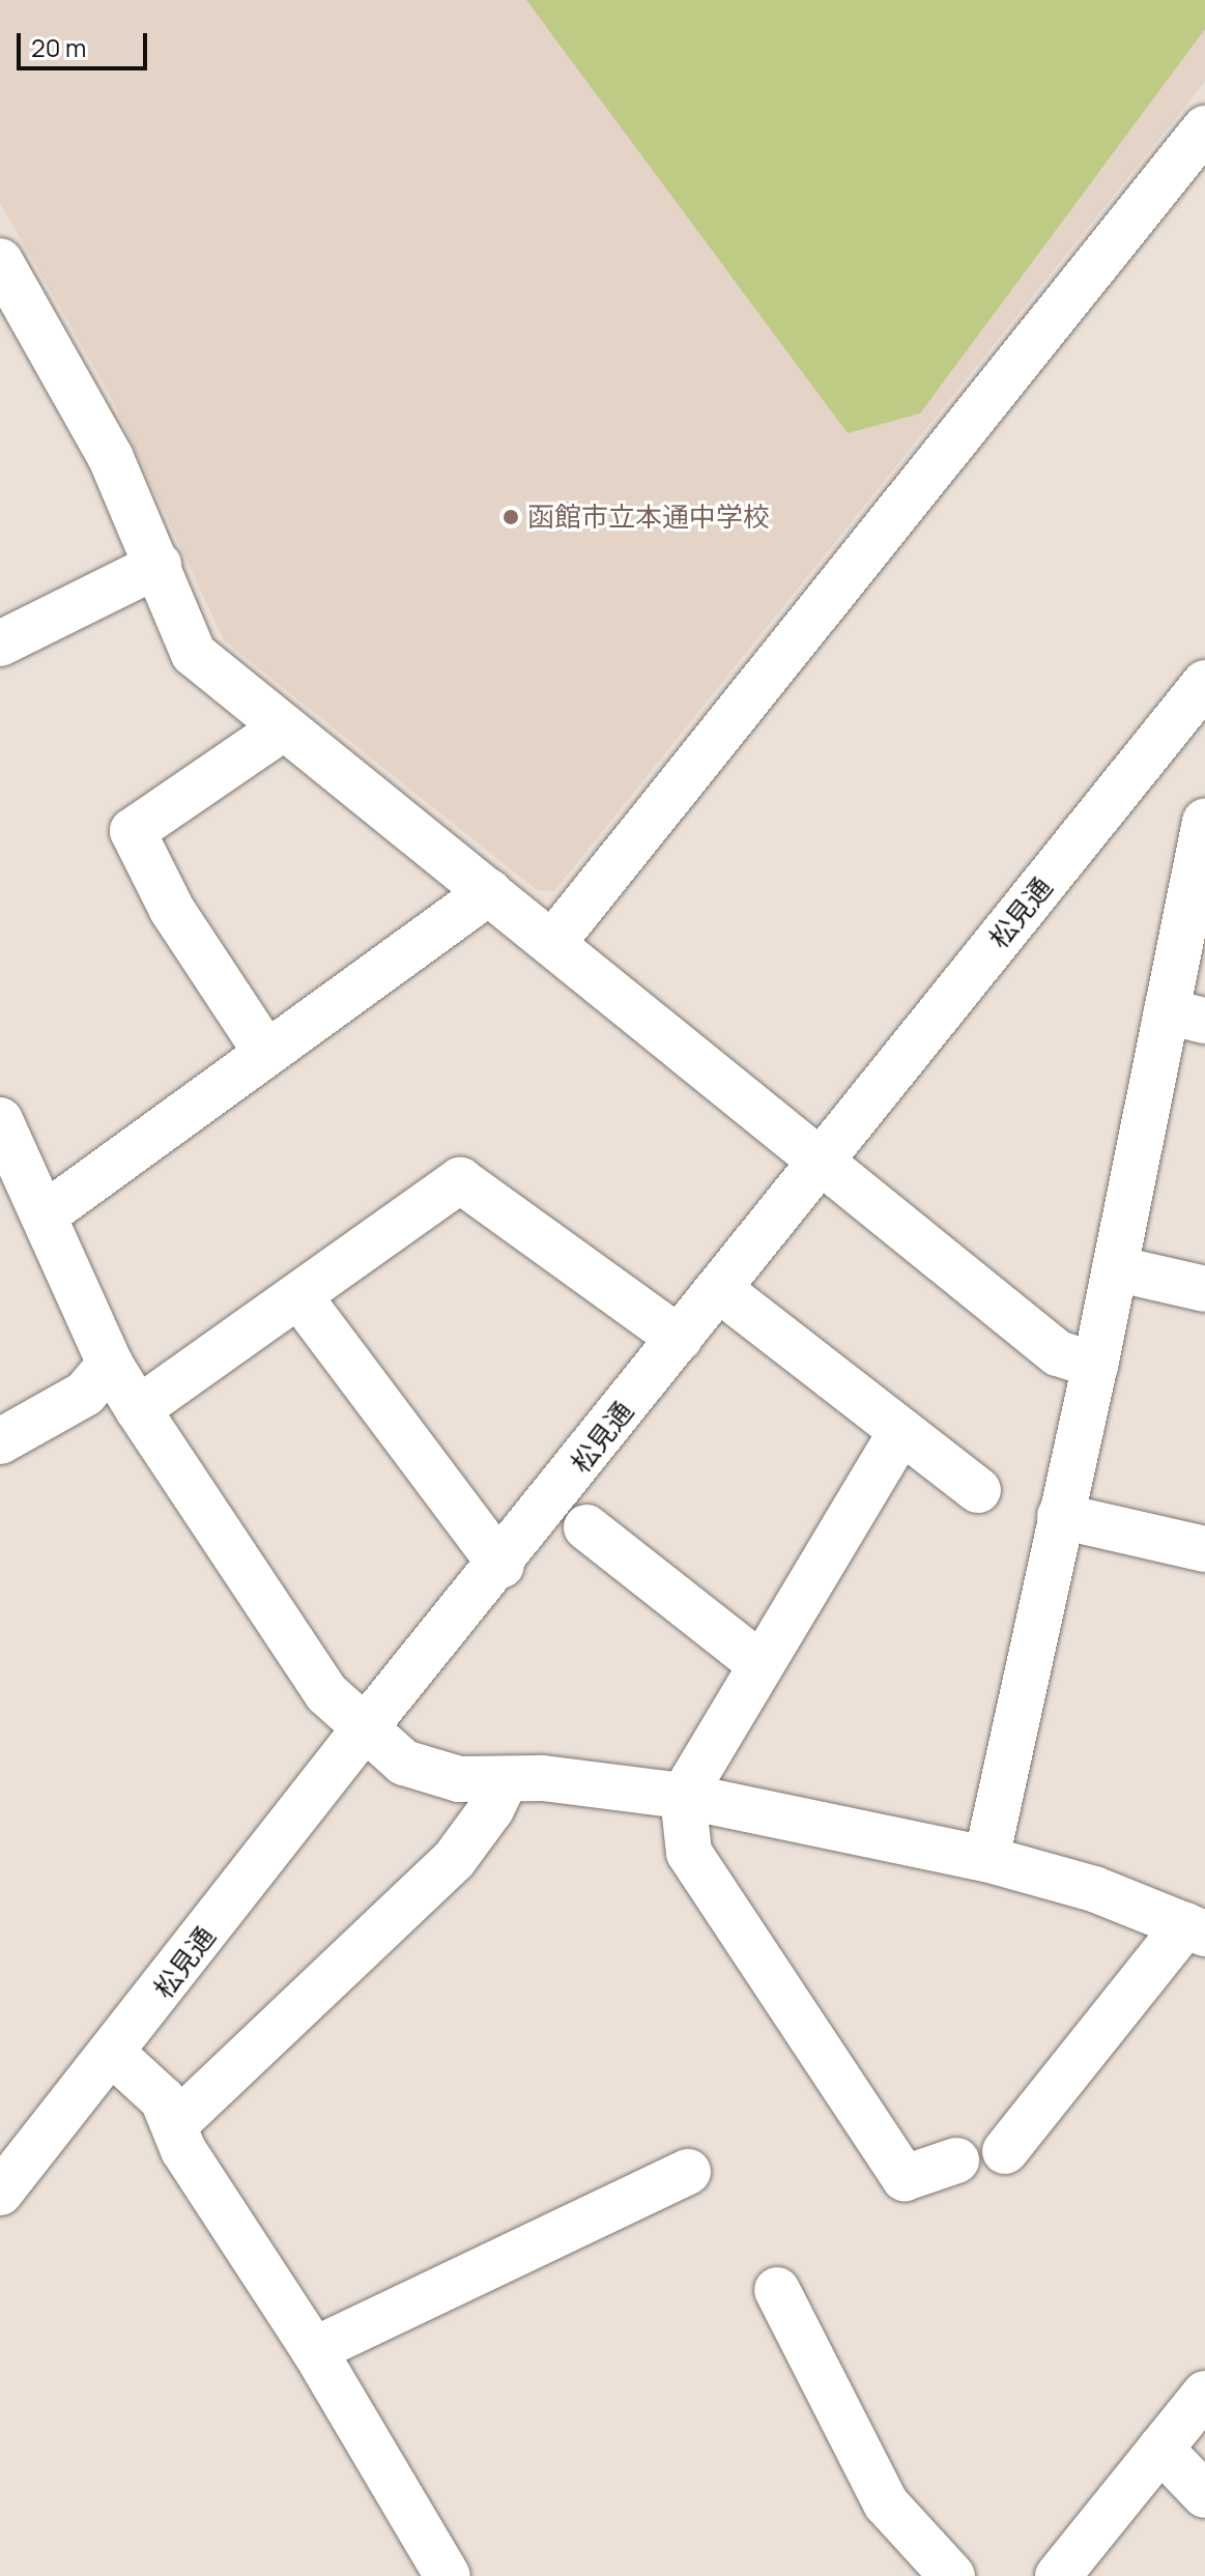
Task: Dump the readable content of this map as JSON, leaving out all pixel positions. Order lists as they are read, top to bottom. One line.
{"streets":{"street":["松見通"]},"places":["函館市立本通中学校"],"scale_bar":"20 m"}
